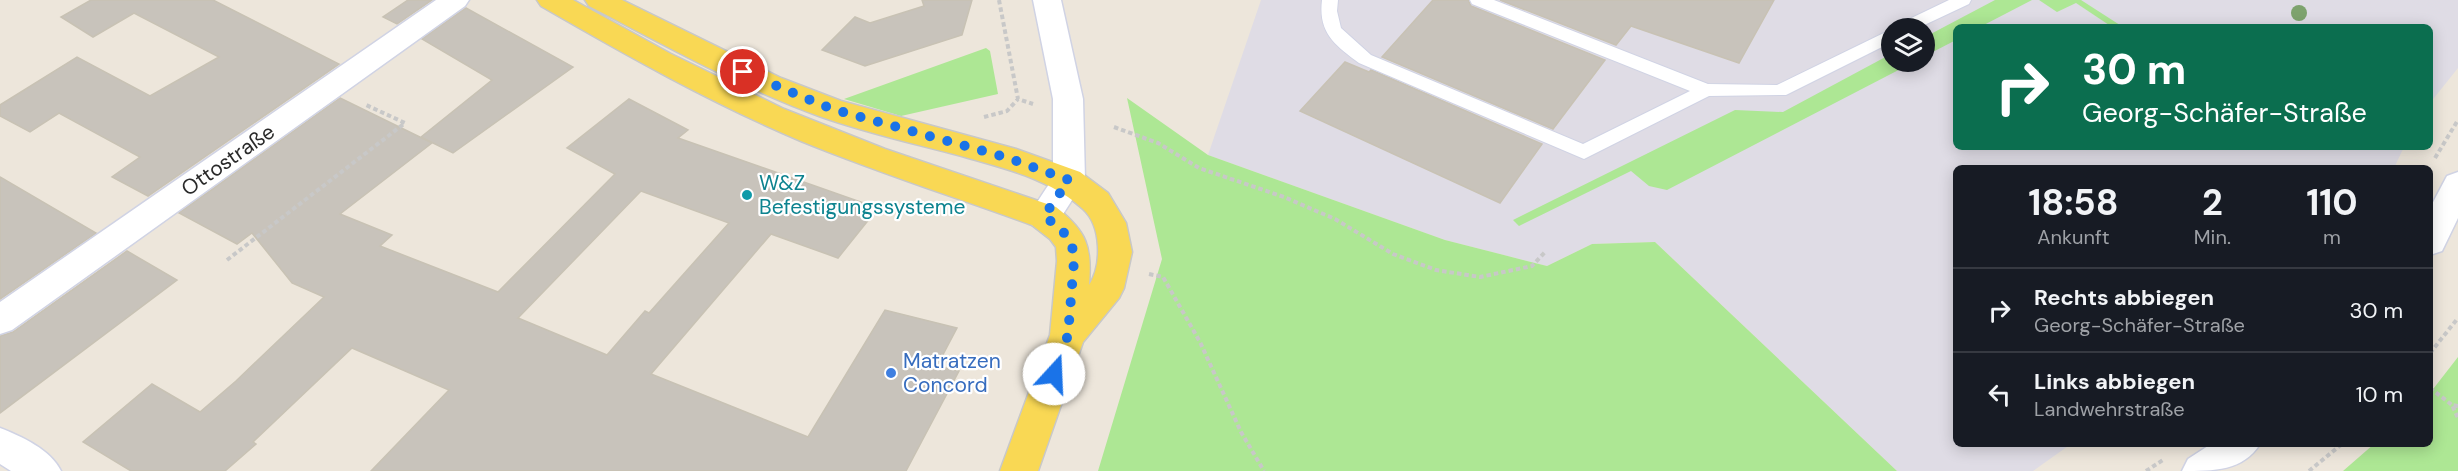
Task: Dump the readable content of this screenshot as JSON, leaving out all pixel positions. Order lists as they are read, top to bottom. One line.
{"streets":{"street":["Ottostraße"]},"places":["W&Z Befestigungssysteme","Matratzen Concord"],"page":{"turn":["30 m","Georg-Schäfer-Straße"],"eta":["18:58","Ankunft","2","Min.","110","m"],"list":[{"name":"Rechts abbiegen","note":"Georg-Schäfer-Straße","value":"30 m"},{"name":"Links abbiegen","note":"Landwehrstraße","value":"10 m"}]}}
